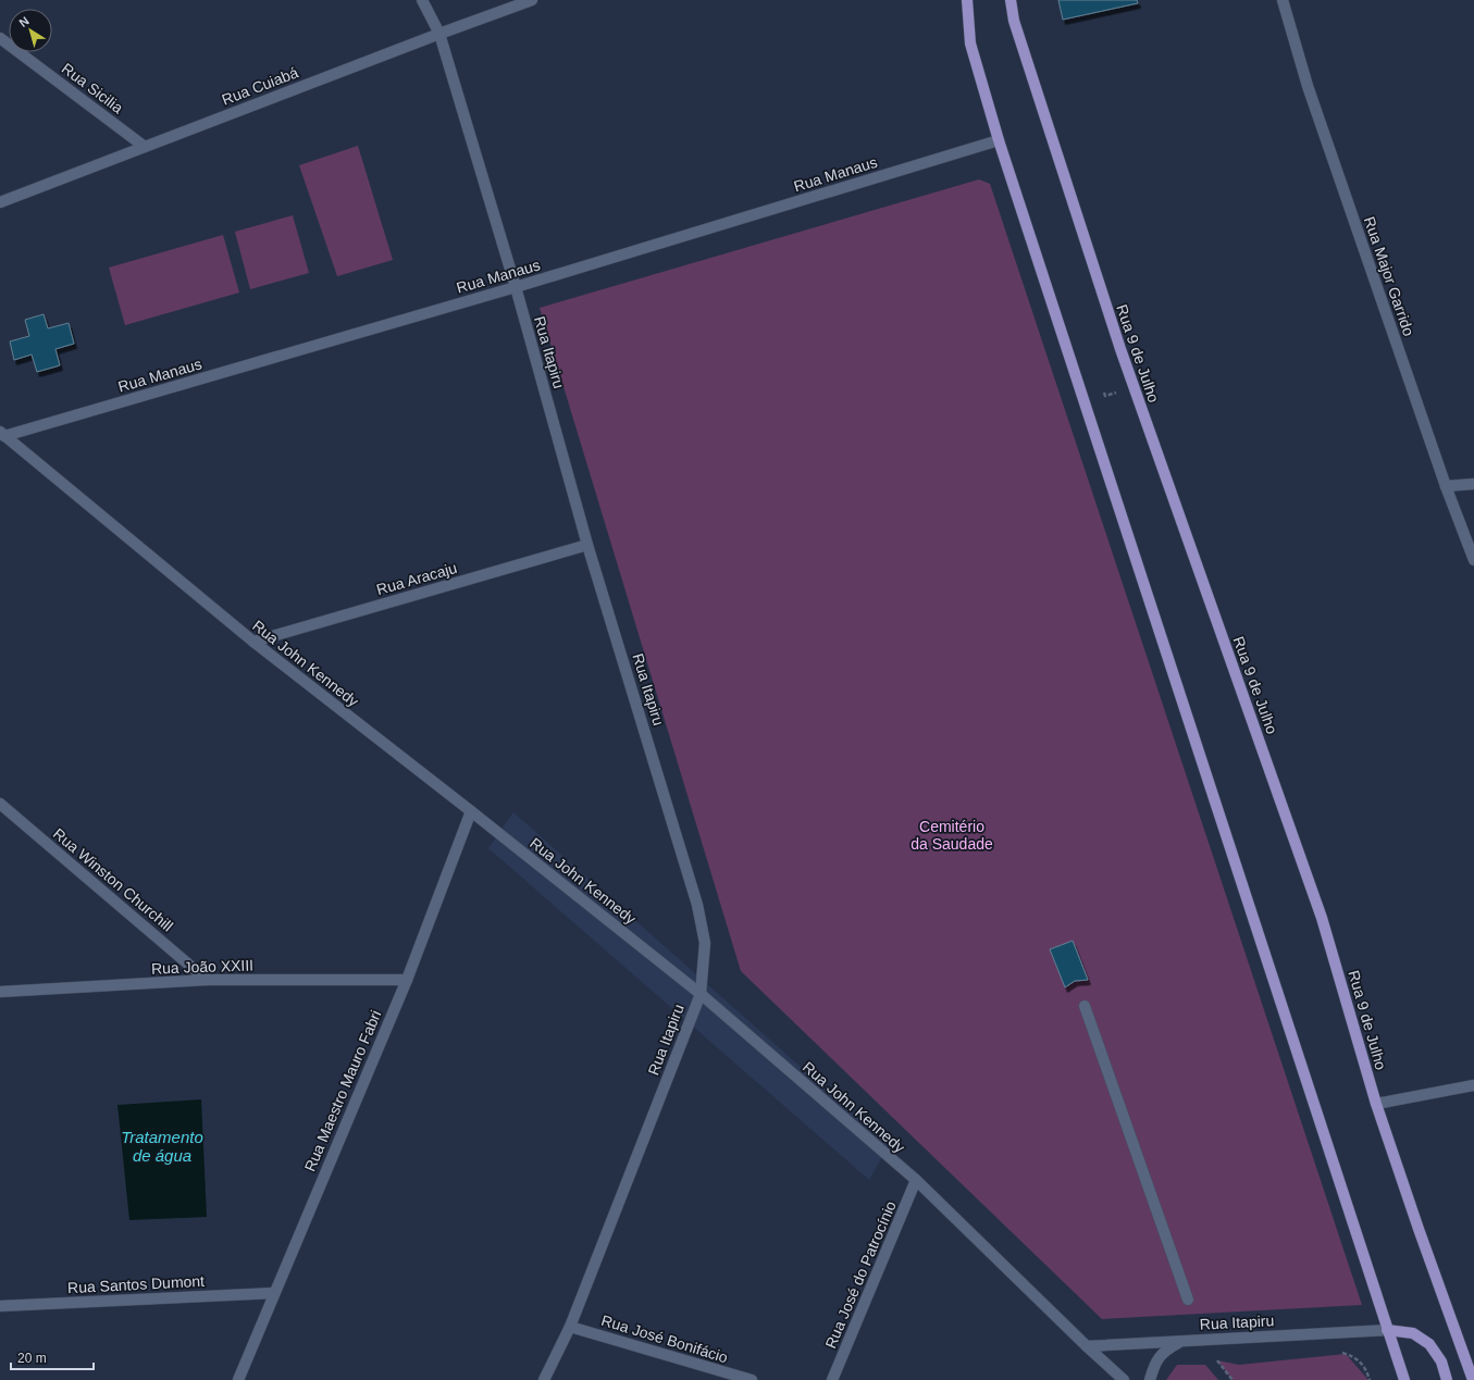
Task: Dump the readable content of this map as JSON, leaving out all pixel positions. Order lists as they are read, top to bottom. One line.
{"streets":{"main road":["Rua 9 de Julho"],"street":["Rua Cuiabá","Rua Sicilia","Rua Manaus","Rua Major Garrido","Rua Itapiru","Rua Aracaju","Rua John Kennedy","Rua Winston Churchill","Rua João XXIII","Rua Maestro Mauro Fabri","Rua José do Patrocínio","Rua Santos Dumont","Rua José Bonifácio"]},"crossings":[["Rua Cuiabá","Rua Sicilia"],["Rua Cuiabá","Rua Itapiru"],["Rua Manaus","Rua Itapiru"],["Rua Manaus","Rua John Kennedy"],["Rua Itapiru","Rua Aracaju"],["Rua Itapiru","Rua John Kennedy"],["Rua Itapiru","Rua José Bonifácio"],["Rua Aracaju","Rua John Kennedy"],["Rua John Kennedy","Rua Maestro Mauro Fabri"],["Rua John Kennedy","Rua José do Patrocínio"],["Rua Winston Churchill","Rua João XXIII"],["Rua João XXIII","Rua Maestro Mauro Fabri"],["Rua Maestro Mauro Fabri","Rua Santos Dumont"]],"water":["Tratamento de água"],"parks":["Cemitério da Saudade"],"scale_bar":"20 m","north":"top left"}
